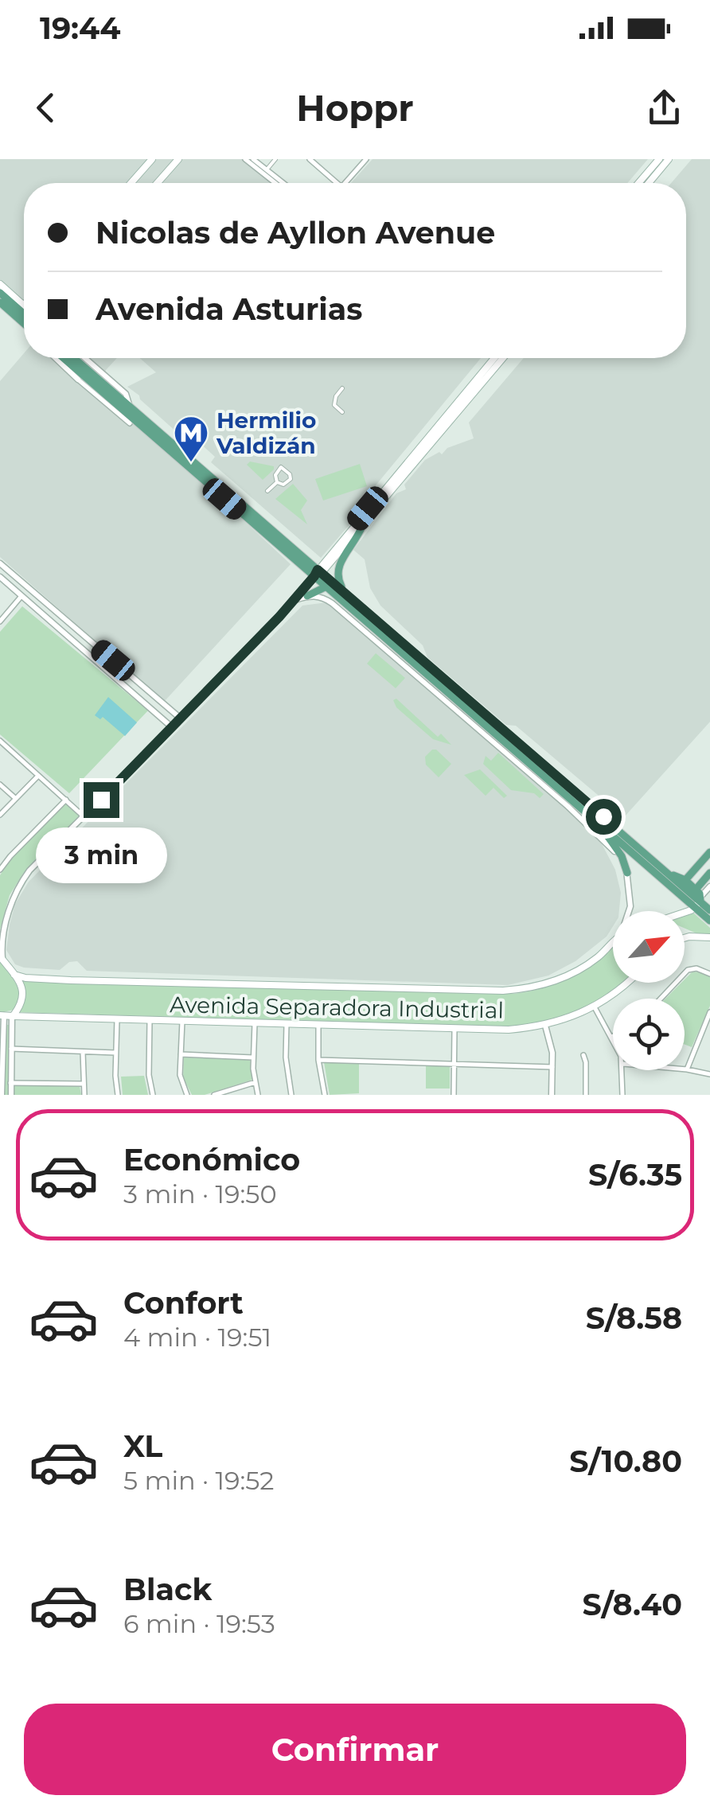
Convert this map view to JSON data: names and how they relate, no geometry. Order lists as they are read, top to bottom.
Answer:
{
  "streets": {
    "main road": ["Avenida Separadora Industrial"]
  },
  "places": {
    "metro station": ["Hermilio Valdizán"]
  },
  "north": "top right",
  "page": {
    "status": "19:44",
    "header": "Hoppr",
    "banner": ["Nicolas de Ayllon Avenue", "Avenida Asturias"],
    "bubble": "3 min",
    "list": [
      {
        "name": "Económico",
        "note": "3 min · 19:50",
        "value": "S/6.35"
      },
      {
        "name": "Confort",
        "note": "4 min · 19:51",
        "value": "S/8.58"
      },
      {
        "name": "XL",
        "note": "5 min · 19:52",
        "value": "S/10.80"
      },
      {
        "name": "Black",
        "note": "6 min · 19:53",
        "value": "S/8.40"
      }
    ],
    "buttons": "Confirmar"
  }
}
